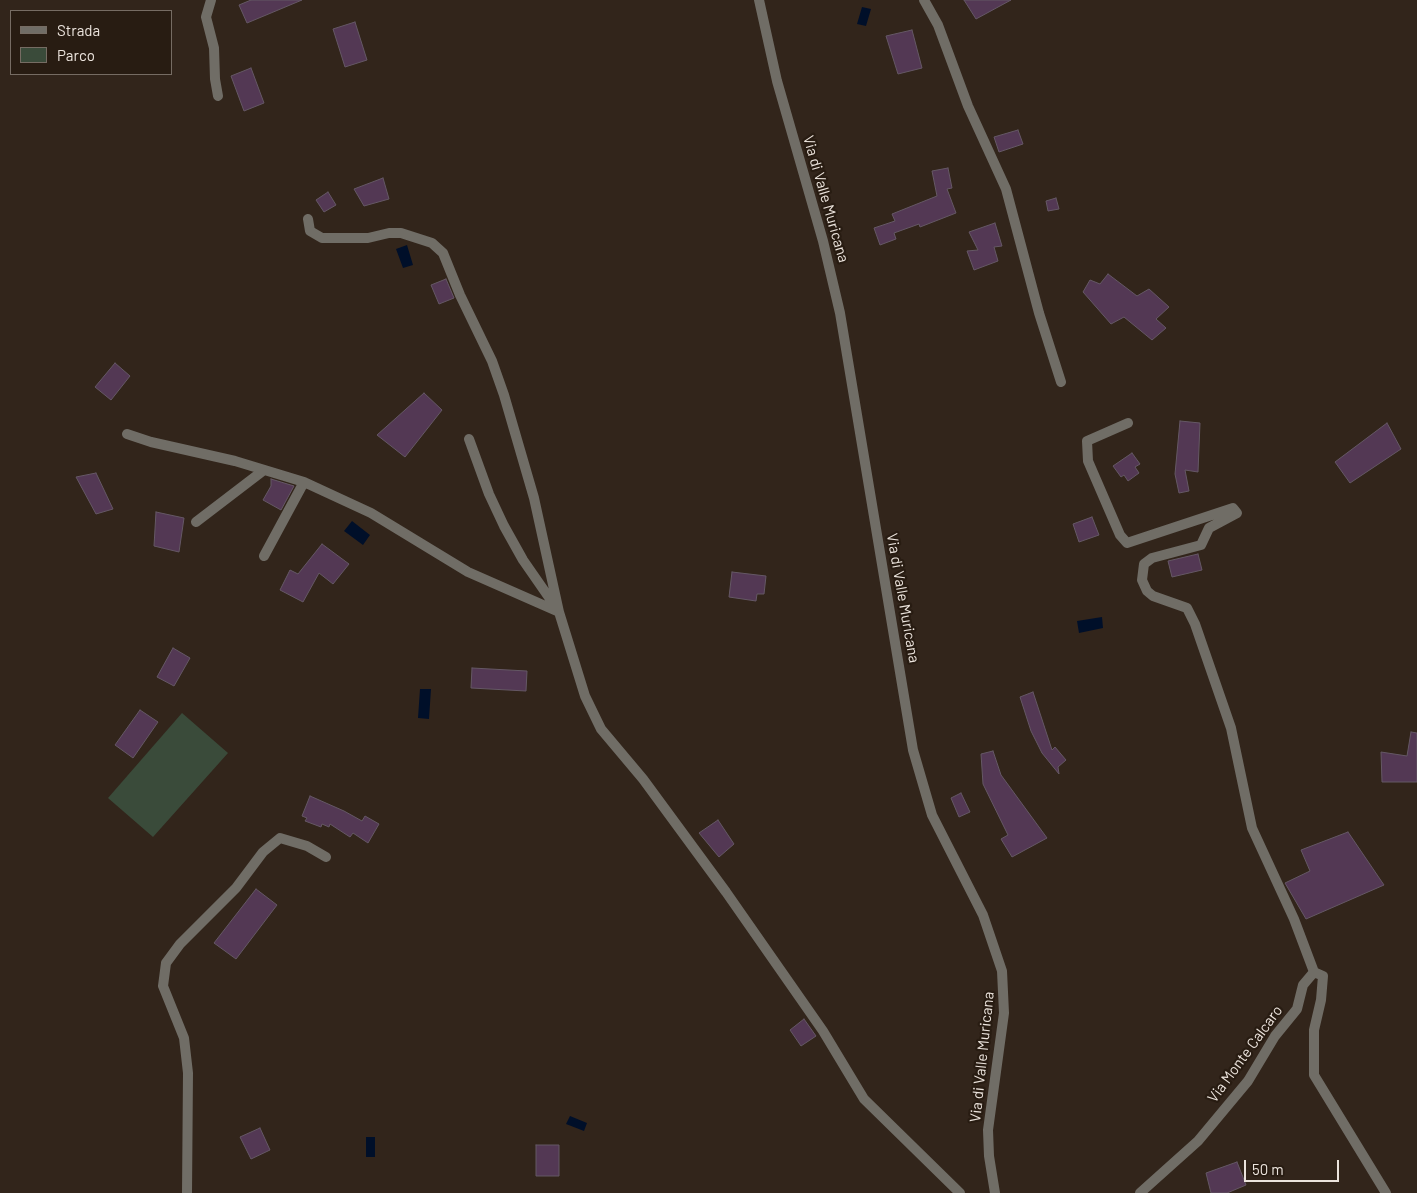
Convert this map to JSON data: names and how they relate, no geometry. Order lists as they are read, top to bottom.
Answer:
{
  "streets": {
    "street": ["Via di Valle Muricana", "Via Monte Calcaro"]
  },
  "legend": ["Strada", "Parco"],
  "scale_bar": "50 m"
}
